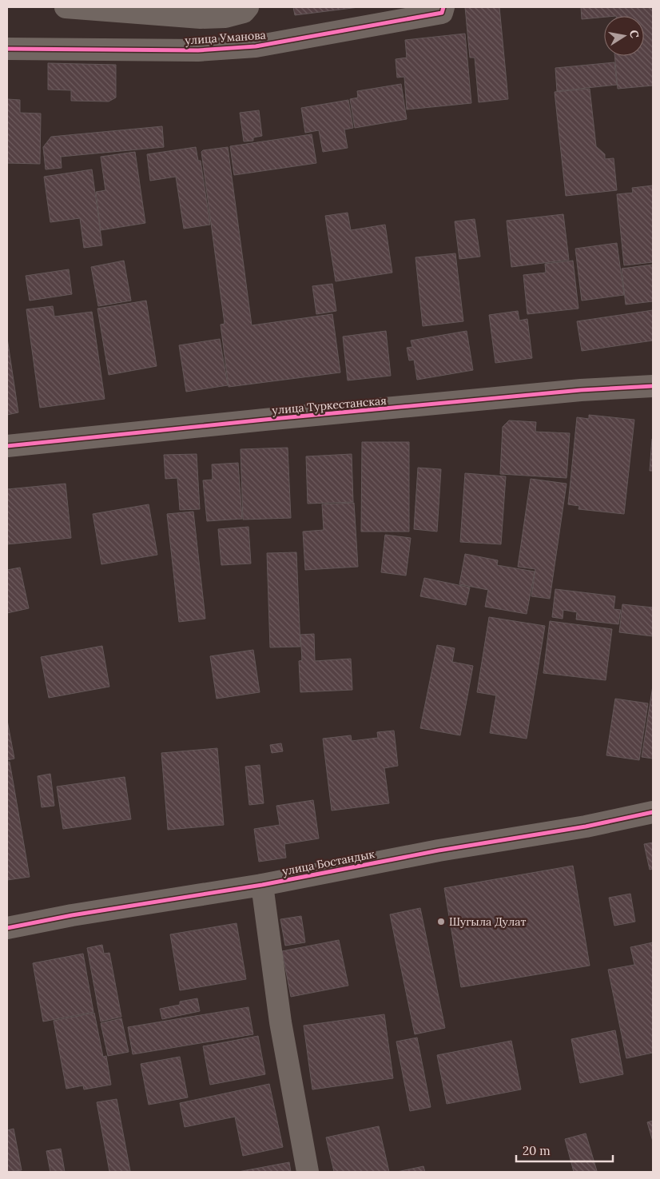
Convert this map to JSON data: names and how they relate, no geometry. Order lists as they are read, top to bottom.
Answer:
{
  "streets": {
    "street": ["улица Уманова", "улица Туркестанская", "улица Бостандык"]
  },
  "places": ["Шугыла Дулат"],
  "scale_bar": "20 m",
  "north": "right"
}
